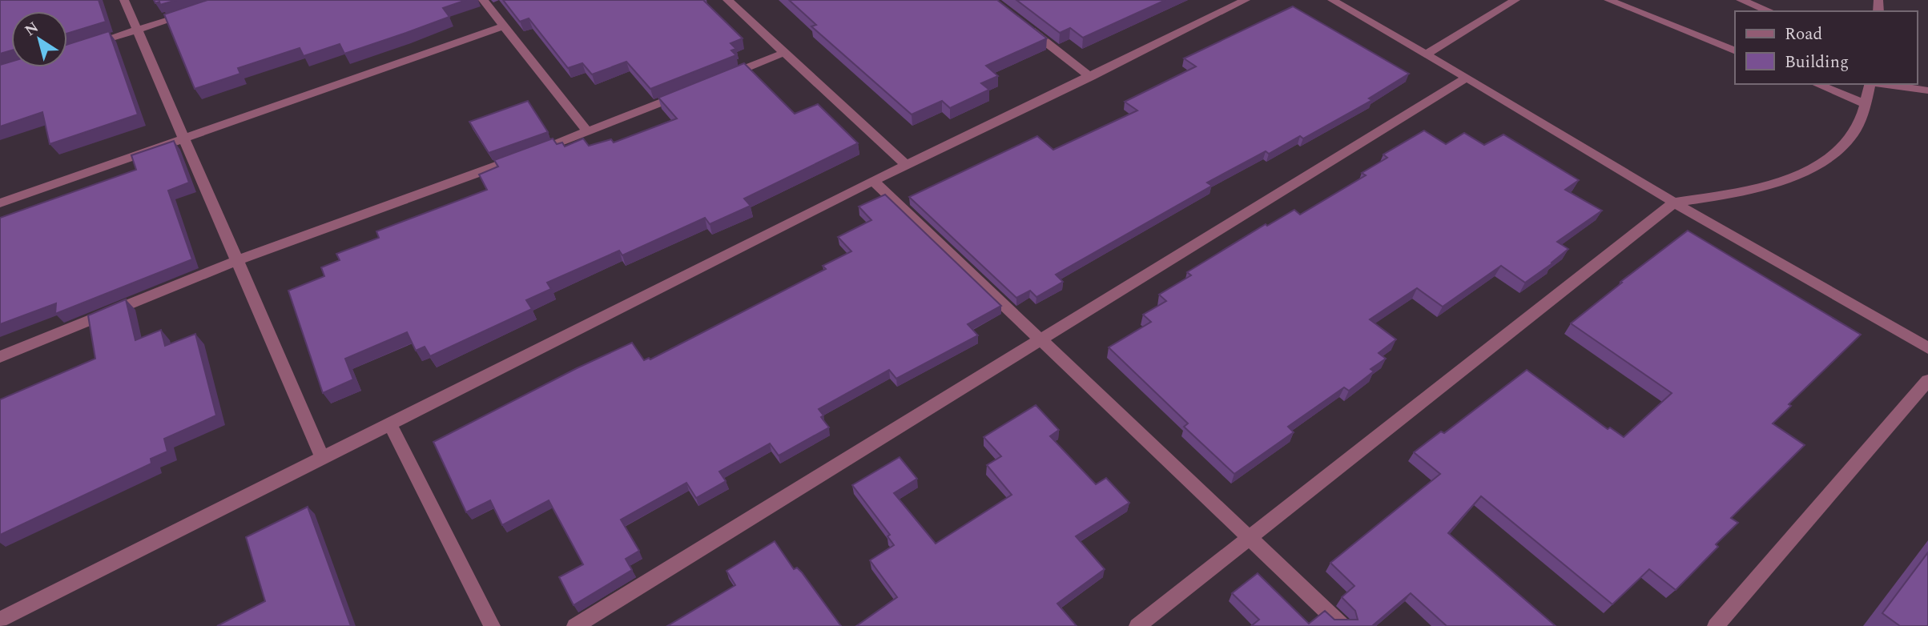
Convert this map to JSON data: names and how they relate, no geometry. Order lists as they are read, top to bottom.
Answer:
{
  "legend": ["Road", "Building"],
  "north": "top left"
}
